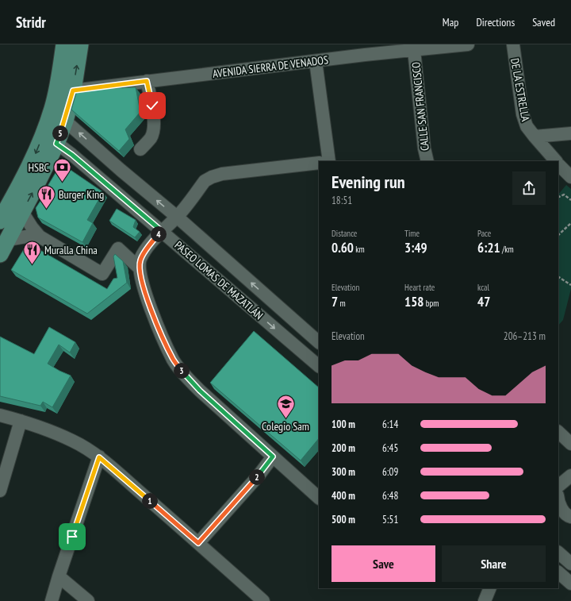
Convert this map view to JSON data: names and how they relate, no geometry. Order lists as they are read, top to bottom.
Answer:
{
  "streets": {
    "street": [
      "AVENIDA SIERRA DE VENADOS",
      "DE LA ESTRELLA",
      "CALLE SAN FRANCISCO",
      "PASEO LOMAS DE MAZATLÁN"
    ]
  },
  "crossings": [
    ["AVENIDA SIERRA DE VENADOS", "CALLE SAN FRANCISCO"]
  ],
  "places": {
    "bank": ["HSBC"],
    "restaurant": ["Burger King", "Muralla China"],
    "school or university": ["Colegio Sam"]
  },
  "page": {
    "header": "Stridr",
    "nav": ["Map", "Directions", "Saved"],
    "pins": [
      "5",
      "4",
      "3",
      "2",
      "1"
    ],
    "heading": ["Evening run", "18:51"],
    "stats": [
      ["Distance", "0.60 km"],
      ["Time", "3:49"],
      ["Pace", "6:21 /km"],
      ["Elevation", "7 m"],
      ["Heart rate", "158 bpm"],
      ["kcal", "47"]
    ],
    "chart": ["Elevation", "206–213 m"],
    "list": [
      {
        "name": "100 m",
        "note": "6:14"
      },
      {
        "name": "200 m",
        "note": "6:45"
      },
      {
        "name": "300 m",
        "note": "6:09"
      },
      {
        "name": "400 m",
        "note": "6:48"
      },
      {
        "name": "500 m",
        "note": "5:51"
      }
    ],
    "buttons": ["Save", "Share"]
  }
}
